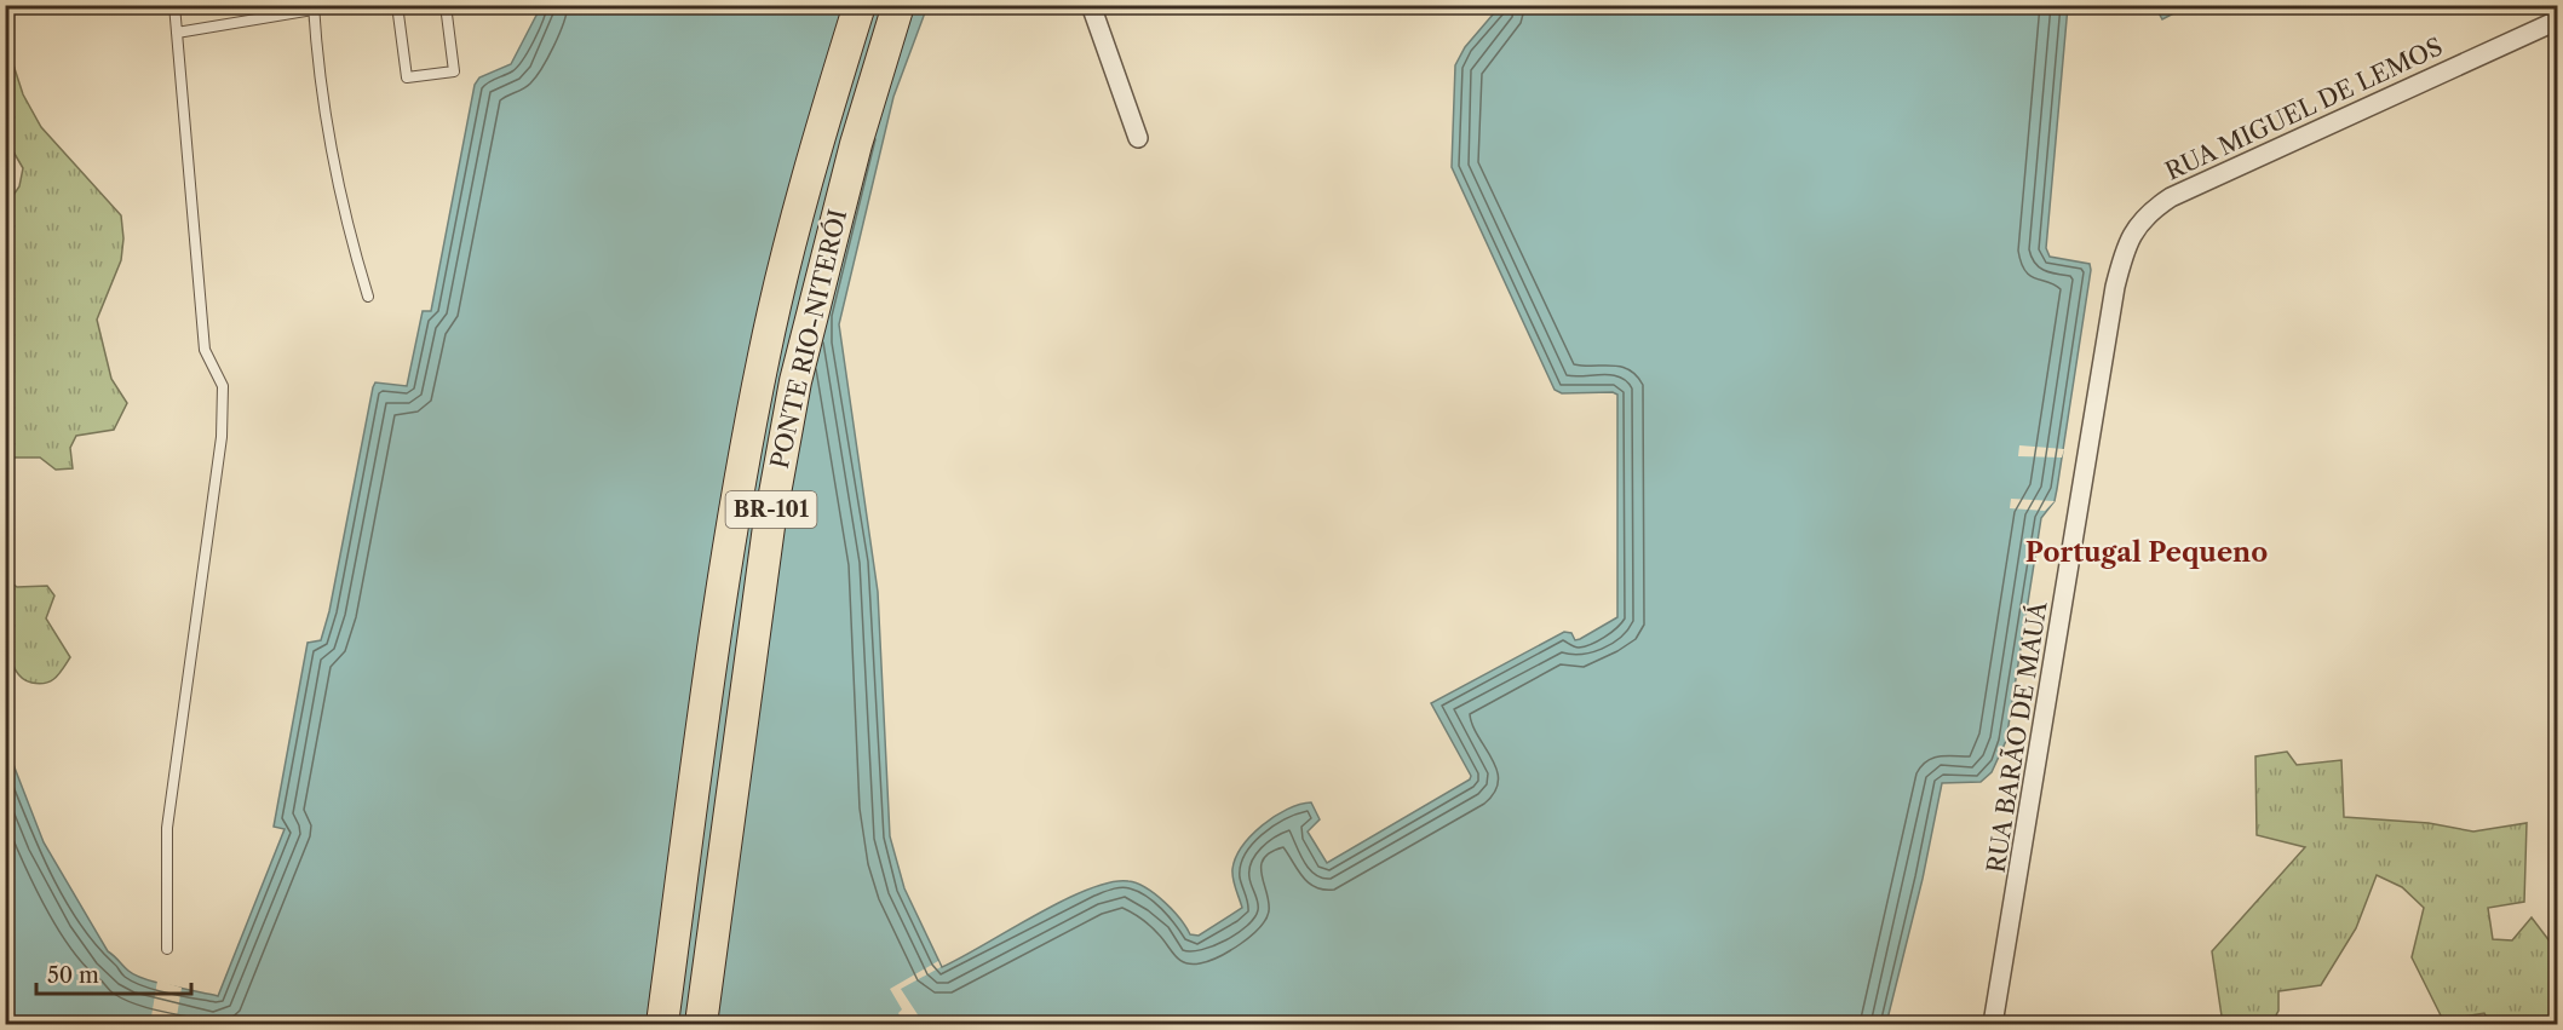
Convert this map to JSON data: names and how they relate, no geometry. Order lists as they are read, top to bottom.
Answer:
{
  "streets": {
    "highway": ["PONTE RIO-NITERÓI", "BR-101"],
    "street": ["RUA MIGUEL DE LEMOS", "RUA BARÃO DE MAUÁ"]
  },
  "crossings": [
    ["RUA MIGUEL DE LEMOS", "RUA BARÃO DE MAUÁ"]
  ],
  "districts": ["Portugal Pequeno"],
  "scale_bar": "50 m"
}
